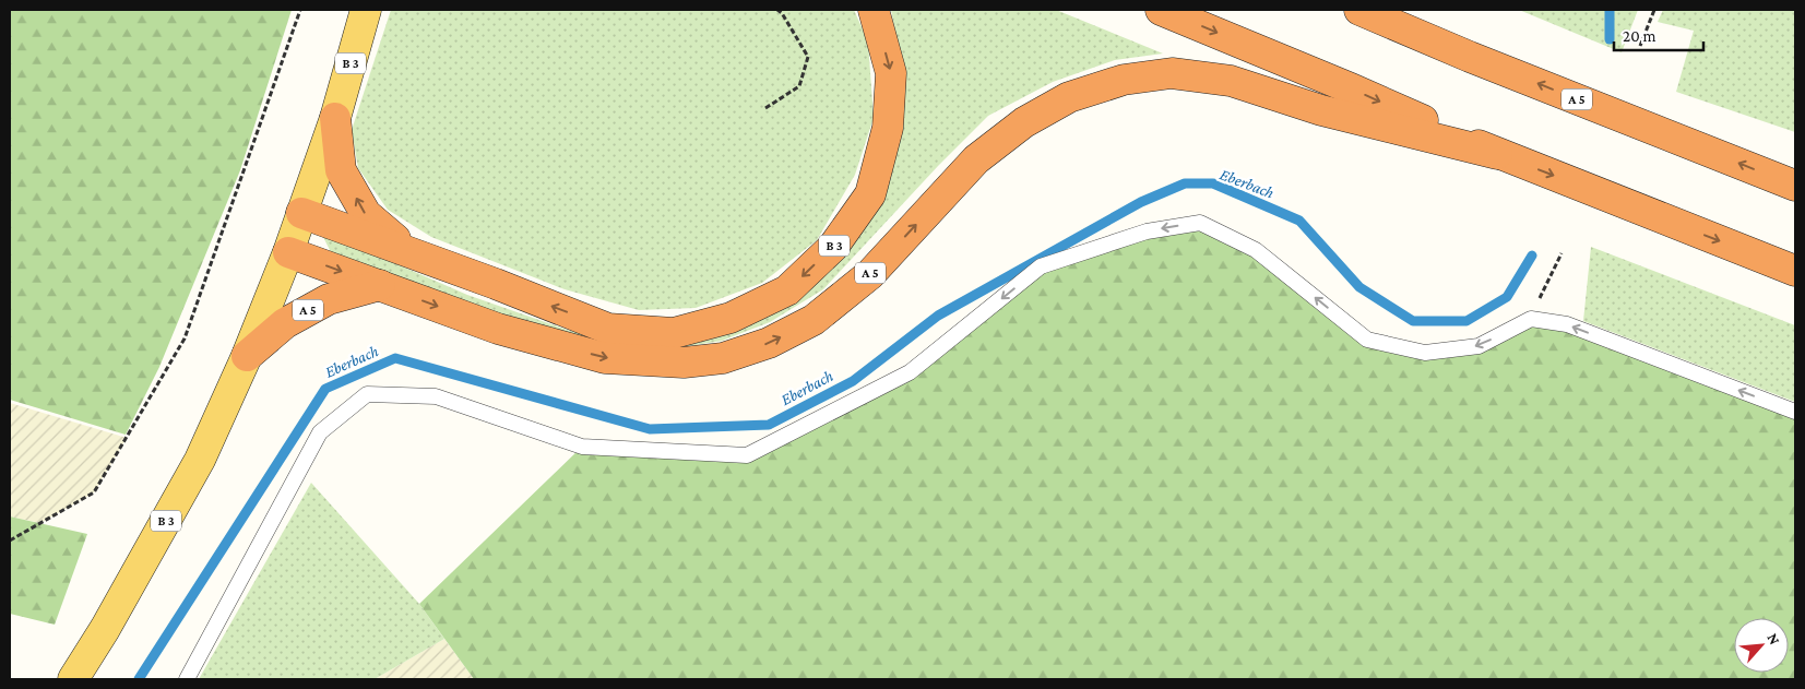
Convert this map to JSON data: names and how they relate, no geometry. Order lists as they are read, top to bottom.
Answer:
{
  "streets": {
    "highway": ["B 3", "A 5"]
  },
  "crossings": [
    ["B 3", "A 5"]
  ],
  "water": ["Eberbach"],
  "scale_bar": "20 m",
  "north": "top right"
}
